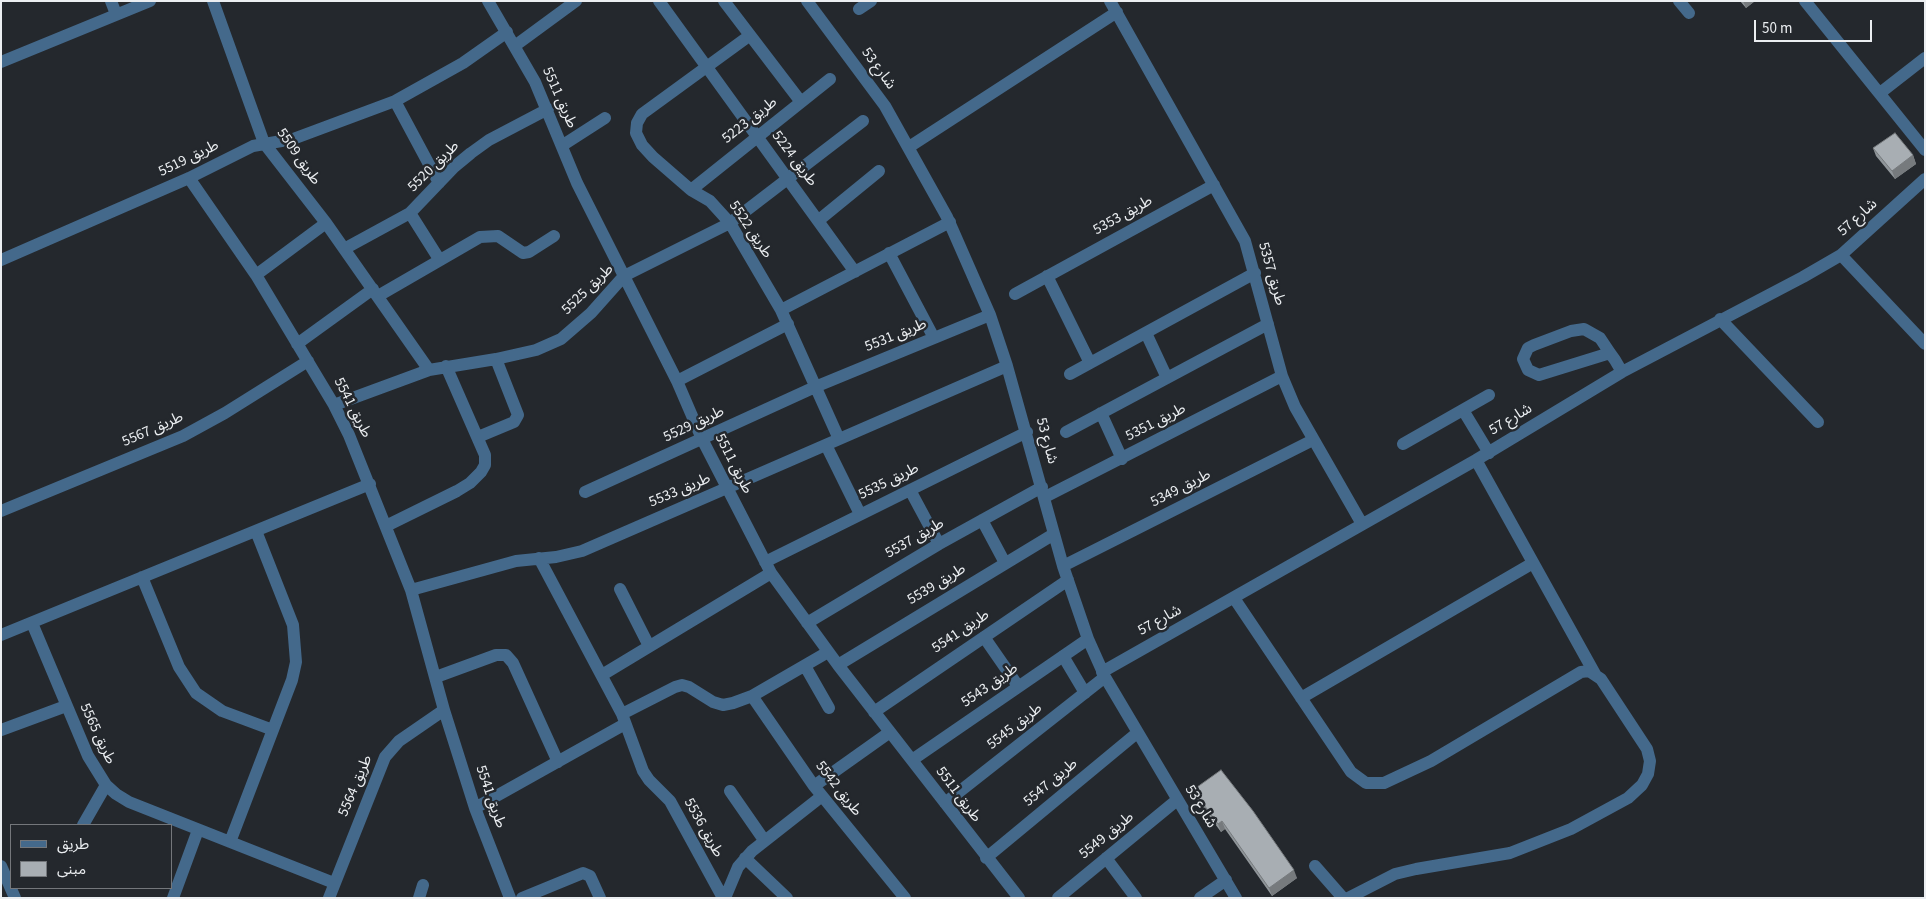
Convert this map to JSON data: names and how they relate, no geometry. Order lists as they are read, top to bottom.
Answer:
{
  "streets": {
    "street": [
      "شارع 53",
      "طريق 5511",
      "طريق 5223",
      "طريق 5509",
      "طريق 5519",
      "طريق 5224",
      "طريق 5520",
      "طريق 5353",
      "شارع 57",
      "طريق 5522",
      "طريق 5357",
      "طريق 5525",
      "طريق 5531",
      "طريق 5541",
      "طريق 5351",
      "طريق 5529",
      "طريق 5567",
      "طريق 5535",
      "طريق 5349",
      "طريق 5533",
      "طريق 5537",
      "طريق 5539",
      "طريق 5543",
      "طريق 5545",
      "طريق 5565",
      "طريق 5547",
      "طريق 5564",
      "طريق 5542",
      "طريق 5536",
      "طريق 5549"
    ]
  },
  "crossings": [
    ["شارع 53", "شارع 57"],
    ["شارع 53", "طريق 5357"],
    ["شارع 53", "طريق 5531"],
    ["شارع 53", "طريق 5541"],
    ["شارع 53", "طريق 5351"],
    ["شارع 53", "طريق 5535"],
    ["شارع 53", "طريق 5349"],
    ["شارع 53", "طريق 5533"],
    ["شارع 53", "طريق 5537"],
    ["شارع 53", "طريق 5539"],
    ["شارع 53", "طريق 5543"],
    ["شارع 53", "طريق 5545"],
    ["شارع 53", "طريق 5547"],
    ["شارع 53", "طريق 5549"],
    ["طريق 5511", "طريق 5519"],
    ["طريق 5511", "طريق 5520"],
    ["طريق 5511", "طريق 5525"],
    ["طريق 5511", "طريق 5541"],
    ["طريق 5511", "طريق 5529"],
    ["طريق 5511", "طريق 5535"],
    ["طريق 5511", "طريق 5533"],
    ["طريق 5511", "طريق 5537"],
    ["طريق 5511", "طريق 5539"],
    ["طريق 5511", "طريق 5543"],
    ["طريق 5511", "طريق 5545"],
    ["طريق 5511", "طريق 5547"],
    ["طريق 5223", "طريق 5224"],
    ["طريق 5223", "طريق 5522"],
    ["طريق 5509", "طريق 5519"],
    ["طريق 5509", "طريق 5520"],
    ["طريق 5509", "طريق 5525"],
    ["طريق 5519", "طريق 5541"],
    ["طريق 5224", "طريق 5522"],
    ["طريق 5224", "طريق 5525"],
    ["طريق 5353", "طريق 5357"],
    ["شارع 57", "طريق 5357"],
    ["شارع 57", "طريق 5545"],
    ["طريق 5522", "طريق 5525"],
    ["طريق 5522", "طريق 5531"],
    ["طريق 5522", "طريق 5529"],
    ["طريق 5522", "طريق 5533"],
    ["طريق 5357", "طريق 5351"],
    ["طريق 5357", "طريق 5349"],
    ["طريق 5525", "طريق 5541"],
    ["طريق 5531", "طريق 5529"],
    ["طريق 5541", "طريق 5567"],
    ["طريق 5541", "طريق 5533"],
    ["طريق 5541", "طريق 5564"],
    ["طريق 5351", "طريق 5537"],
    ["طريق 5535", "طريق 5536"],
    ["طريق 5533", "طريق 5536"],
    ["طريق 5565", "طريق 5564"]
  ],
  "legend": ["طريق", "مبنى"],
  "scale_bar": "50 m"
}
